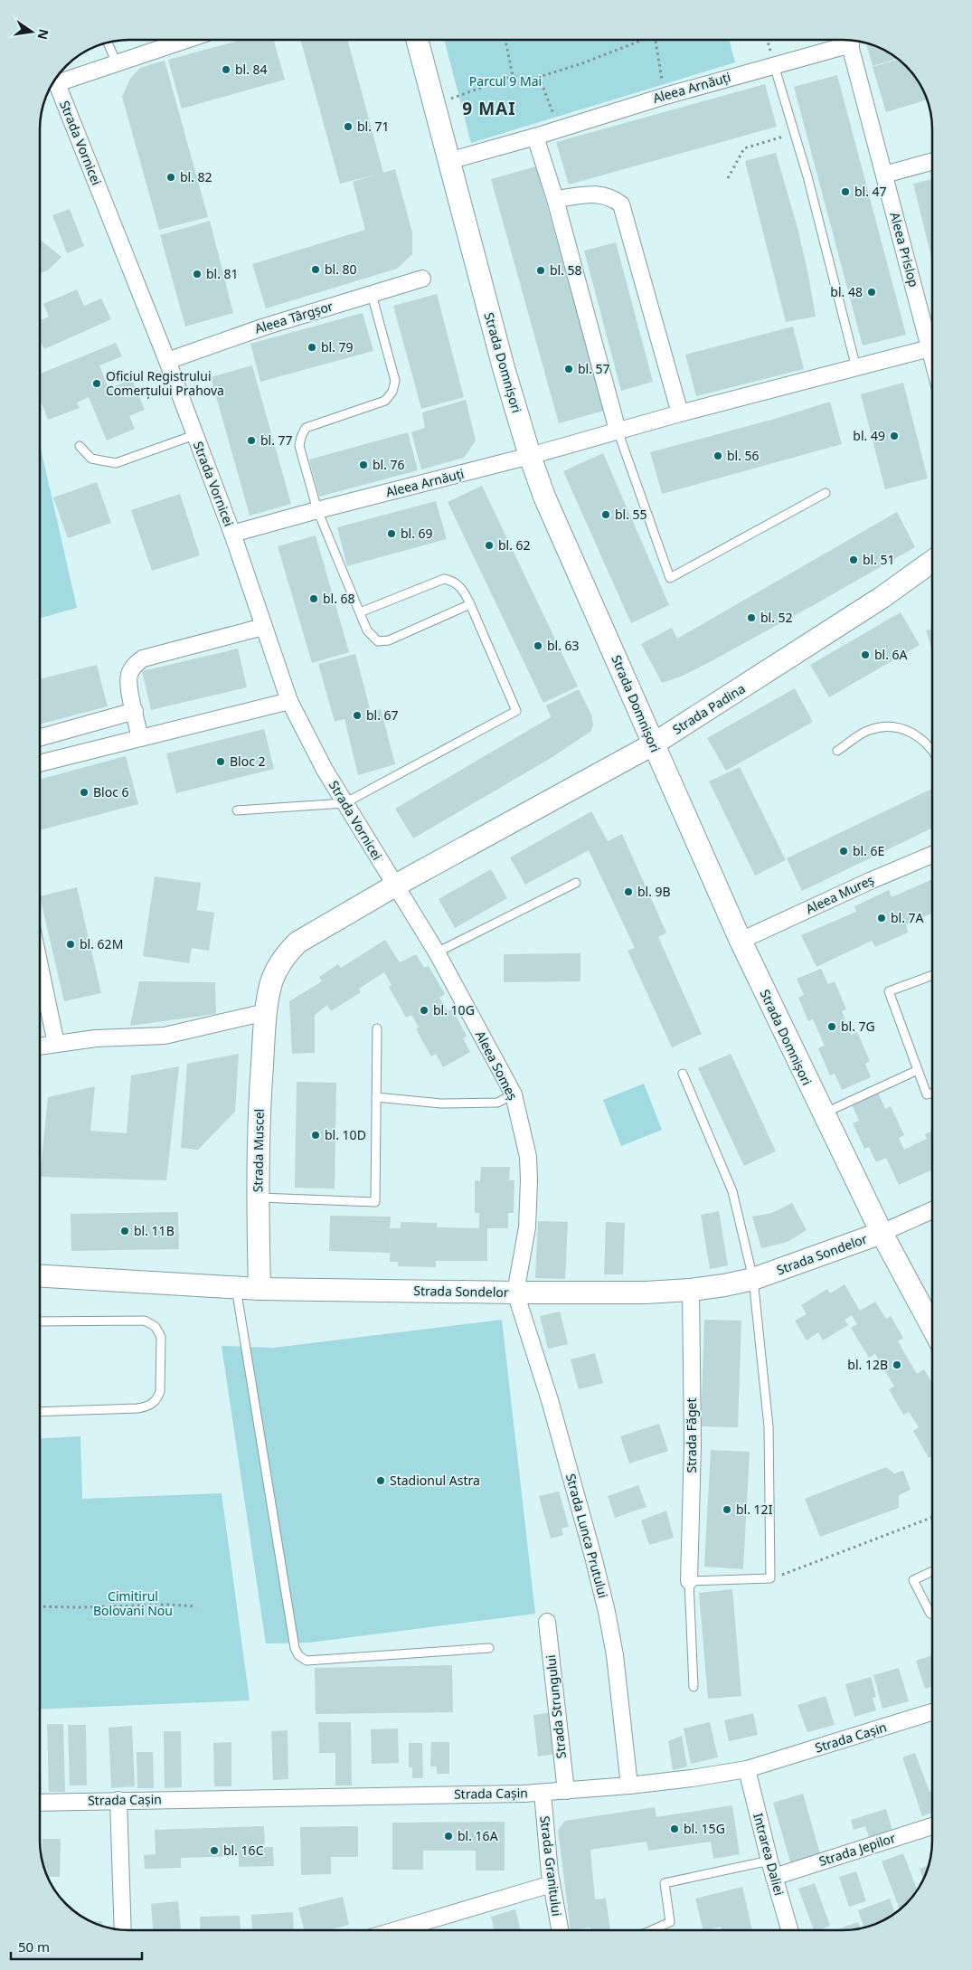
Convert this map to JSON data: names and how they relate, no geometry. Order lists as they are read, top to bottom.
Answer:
{
  "streets": {
    "street": [
      "Aleea Arnăuți",
      "Strada Vornicei",
      "Aleea Prislop",
      "Aleea Târgșor",
      "Strada Domnișori",
      "Strada Padina",
      "Aleea Mureș",
      "Aleea Someș",
      "Strada Muscel",
      "Strada Sondelor",
      "Strada Făget",
      "Strada Lunca Prutului",
      "Strada Strungului",
      "Strada Cașin",
      "Strada Jepilor",
      "Intrarea Daliei",
      "Strada Granitului"
    ]
  },
  "crossings": [
    ["Aleea Arnăuți", "Strada Vornicei"],
    ["Aleea Arnăuți", "Aleea Prislop"],
    ["Aleea Arnăuți", "Strada Domnișori"],
    ["Strada Vornicei", "Aleea Târgșor"],
    ["Strada Vornicei", "Strada Padina"],
    ["Strada Vornicei", "Aleea Someș"],
    ["Strada Vornicei", "Strada Muscel"],
    ["Strada Domnișori", "Strada Padina"],
    ["Strada Domnișori", "Aleea Mureș"],
    ["Strada Domnișori", "Strada Sondelor"],
    ["Strada Padina", "Aleea Someș"],
    ["Strada Padina", "Strada Muscel"],
    ["Aleea Someș", "Strada Muscel"],
    ["Aleea Someș", "Strada Sondelor"],
    ["Aleea Someș", "Strada Lunca Prutului"],
    ["Strada Muscel", "Strada Sondelor"],
    ["Strada Sondelor", "Strada Făget"],
    ["Strada Sondelor", "Strada Lunca Prutului"],
    ["Strada Lunca Prutului", "Strada Cașin"],
    ["Strada Strungului", "Strada Cașin"],
    ["Strada Cașin", "Intrarea Daliei"],
    ["Strada Cașin", "Strada Granitului"],
    ["Strada Jepilor", "Intrarea Daliei"]
  ],
  "districts": ["9 MAI"],
  "parks": ["Parcul 9 Mai", "Cimitirul Bolovani Nou"],
  "places": [
    "bl. 84",
    "bl. 71",
    "bl. 82",
    "bl. 47",
    "bl. 80",
    "bl. 58",
    "bl. 81",
    "bl. 48",
    "bl. 79",
    "bl. 57",
    "Oficiul Registrului Comerțului Prahova",
    "bl. 49",
    "bl. 77",
    "bl. 56",
    "bl. 76",
    "bl. 55",
    "bl. 69",
    "bl. 62",
    "bl. 51",
    "bl. 68",
    "bl. 52",
    "bl. 63",
    "bl. 6A",
    "bl. 67",
    "Bloc 2",
    "Bloc 6",
    "bl. 6E",
    "bl. 9B",
    "bl. 7A",
    "bl. 62M",
    "bl. 10G",
    "bl. 7G",
    "bl. 10D",
    "bl. 11B",
    "bl. 12B",
    "Stadionul Astra",
    "bl. 12I",
    "bl. 15G",
    "bl. 16A",
    "bl. 16C"
  ],
  "scale_bar": "50 m",
  "north": "right"
}
